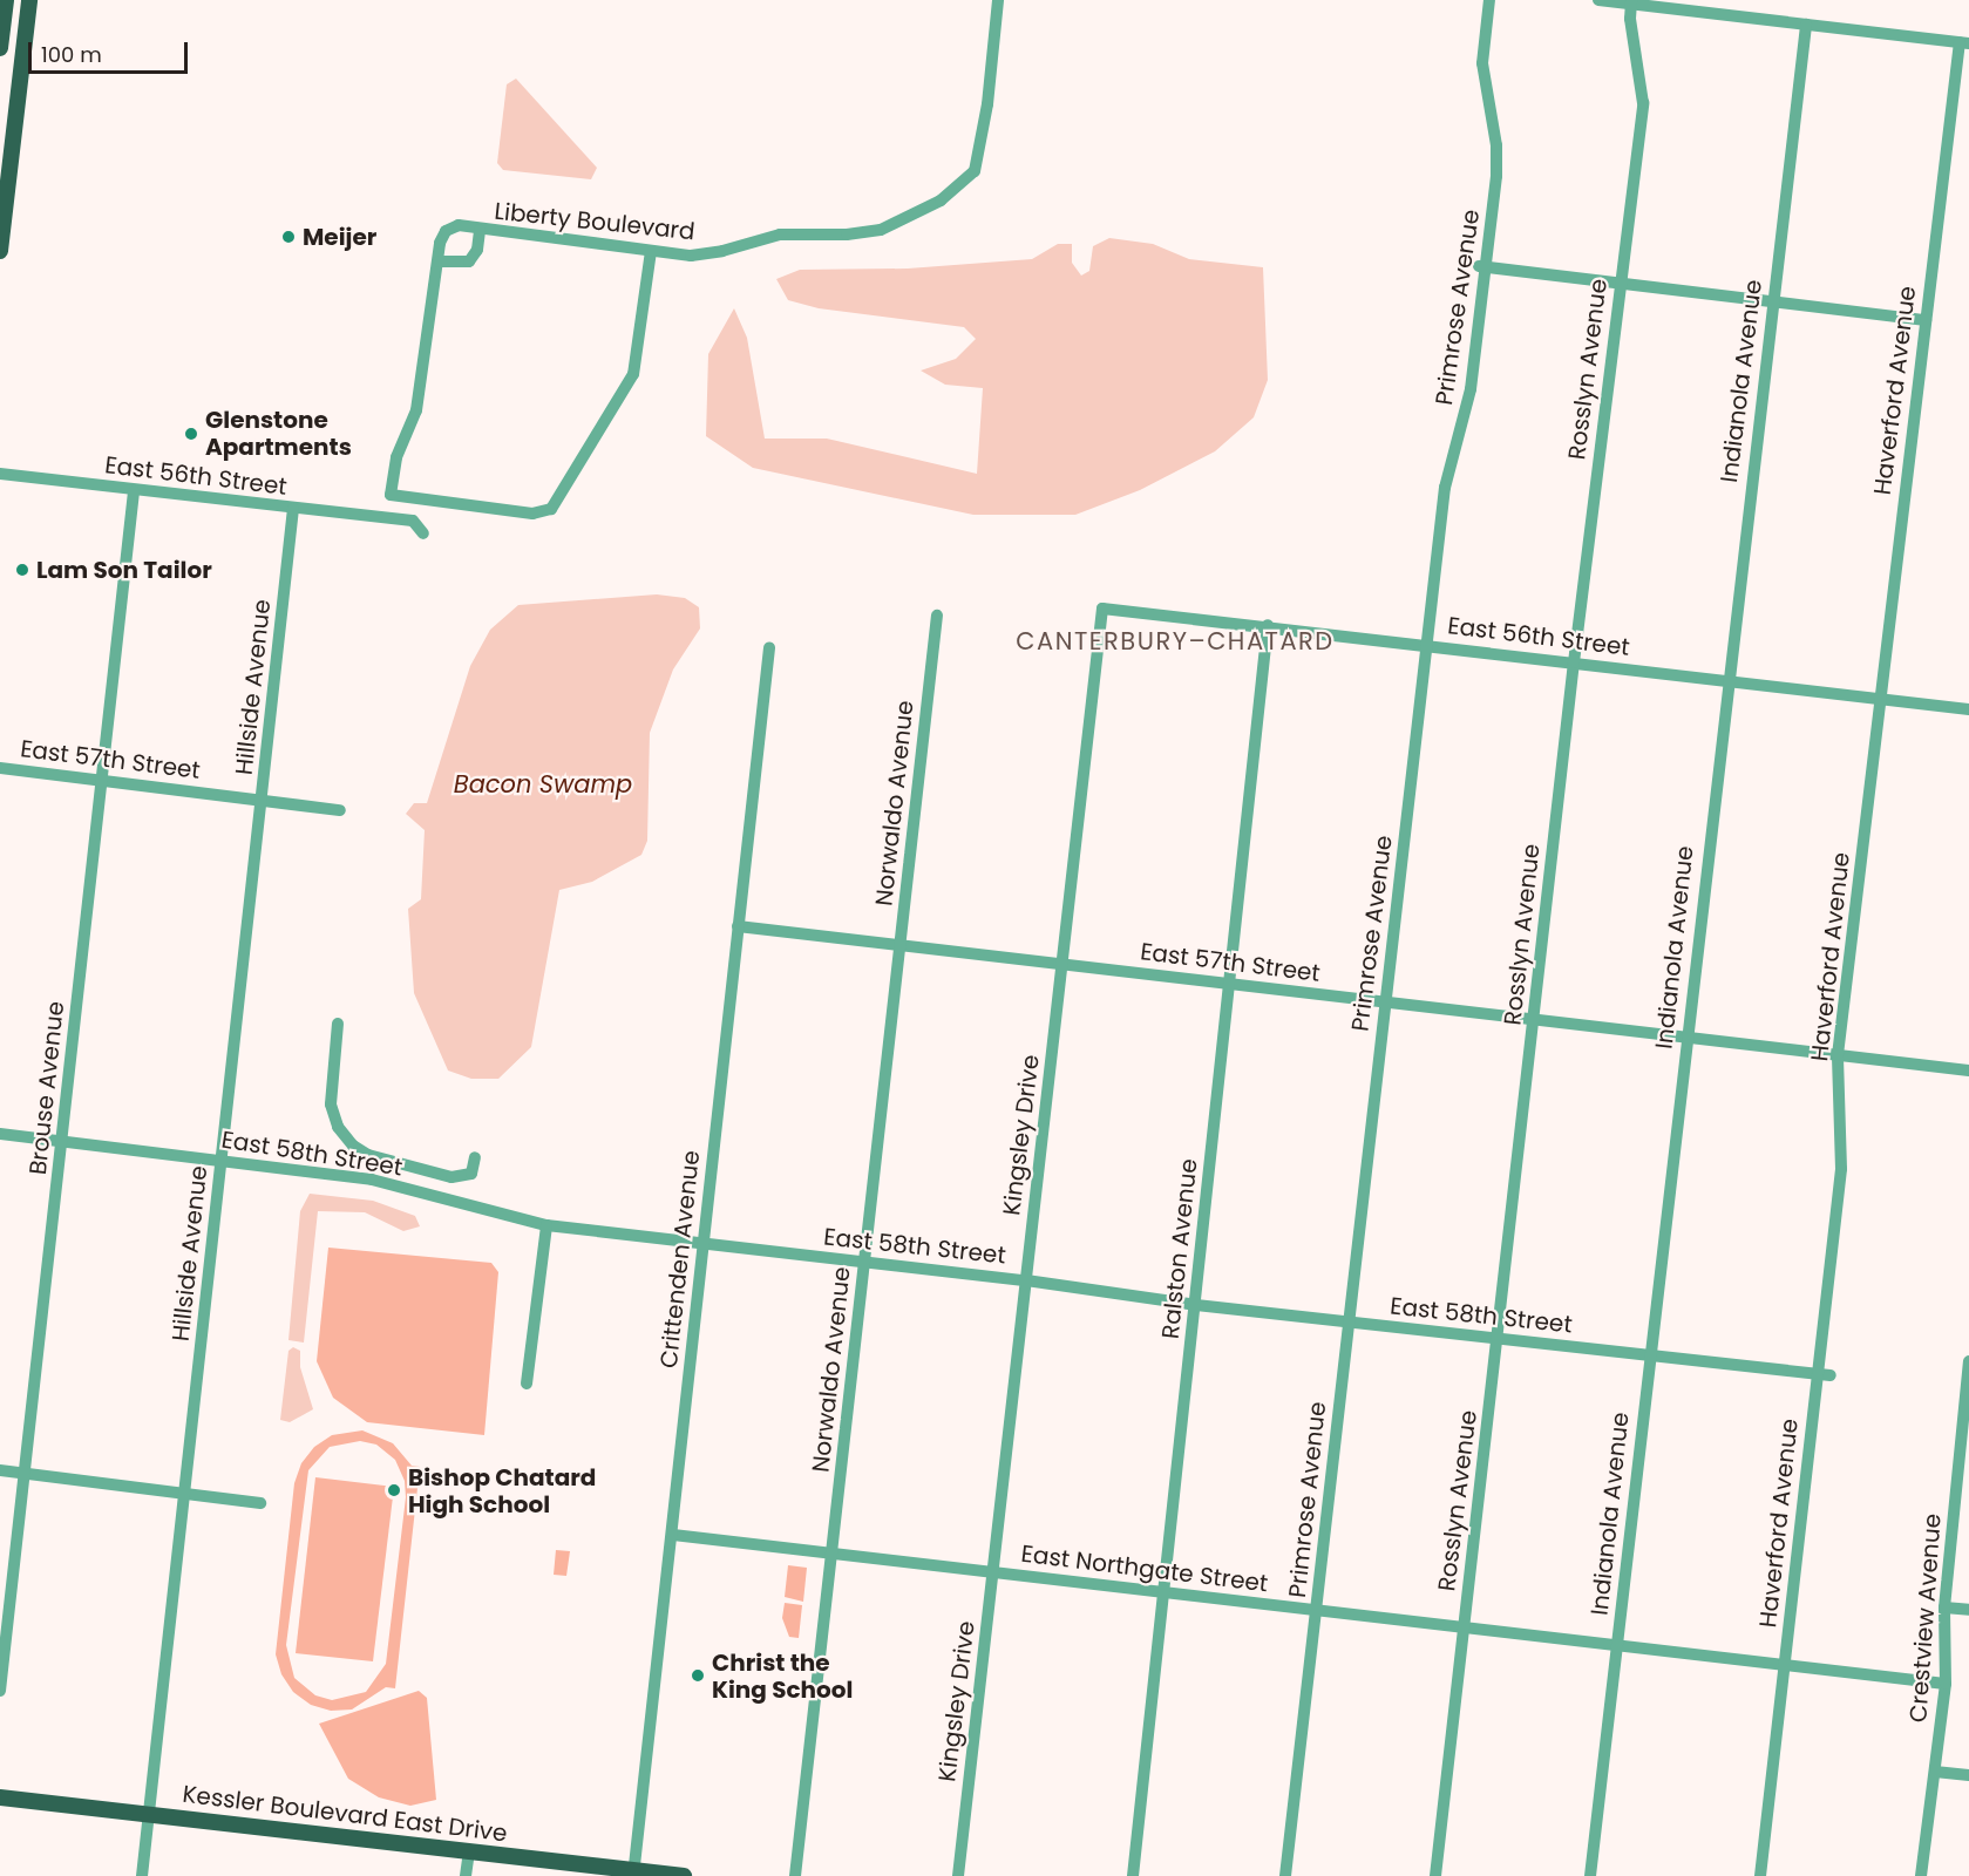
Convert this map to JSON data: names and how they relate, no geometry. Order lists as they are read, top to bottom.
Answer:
{
  "streets": {
    "main road": ["Kessler Boulevard East Drive"],
    "street": [
      "Liberty Boulevard",
      "Primrose Avenue",
      "Rosslyn Avenue",
      "Indianola Avenue",
      "Haverford Avenue",
      "East 56th Street",
      "Hillside Avenue",
      "East 57th Street",
      "Norwaldo Avenue",
      "Brouse Avenue",
      "Kingsley Drive",
      "East 58th Street",
      "Ralston Avenue",
      "Crittenden Avenue",
      "East Northgate Street",
      "Crestview Avenue"
    ]
  },
  "crossings": [
    ["Primrose Avenue", "East 56th Street"],
    ["Primrose Avenue", "East 57th Street"],
    ["Primrose Avenue", "East 58th Street"],
    ["Primrose Avenue", "East Northgate Street"],
    ["Rosslyn Avenue", "East 56th Street"],
    ["Rosslyn Avenue", "East 57th Street"],
    ["Rosslyn Avenue", "East 58th Street"],
    ["Rosslyn Avenue", "East Northgate Street"],
    ["Indianola Avenue", "East 56th Street"],
    ["Indianola Avenue", "East 57th Street"],
    ["Indianola Avenue", "East 58th Street"],
    ["Indianola Avenue", "East Northgate Street"],
    ["Haverford Avenue", "East 56th Street"],
    ["Haverford Avenue", "East 57th Street"],
    ["Haverford Avenue", "East 58th Street"],
    ["Haverford Avenue", "East Northgate Street"],
    ["East 56th Street", "Hillside Avenue"],
    ["East 56th Street", "Brouse Avenue"],
    ["East 56th Street", "Kingsley Drive"],
    ["East 56th Street", "Ralston Avenue"],
    ["Hillside Avenue", "East 57th Street"],
    ["Hillside Avenue", "East 58th Street"],
    ["Hillside Avenue", "Kessler Boulevard East Drive"],
    ["East 57th Street", "Norwaldo Avenue"],
    ["East 57th Street", "Brouse Avenue"],
    ["East 57th Street", "Kingsley Drive"],
    ["East 57th Street", "Ralston Avenue"],
    ["East 57th Street", "Crittenden Avenue"],
    ["Norwaldo Avenue", "East 58th Street"],
    ["Norwaldo Avenue", "East Northgate Street"],
    ["Brouse Avenue", "East 58th Street"],
    ["Kingsley Drive", "East 58th Street"],
    ["Kingsley Drive", "East Northgate Street"],
    ["East 58th Street", "Ralston Avenue"],
    ["East 58th Street", "Crittenden Avenue"],
    ["Ralston Avenue", "East Northgate Street"],
    ["Crittenden Avenue", "East Northgate Street"],
    ["Crittenden Avenue", "Kessler Boulevard East Drive"],
    ["East Northgate Street", "Crestview Avenue"]
  ],
  "districts": ["CANTERBURY–CHATARD"],
  "water": ["Bacon Swamp"],
  "places": [
    "Meijer",
    "Glenstone Apartments",
    "Lam Son Tailor",
    "Bishop Chatard High School",
    "Christ the King School"
  ],
  "scale_bar": "100 m"
}
